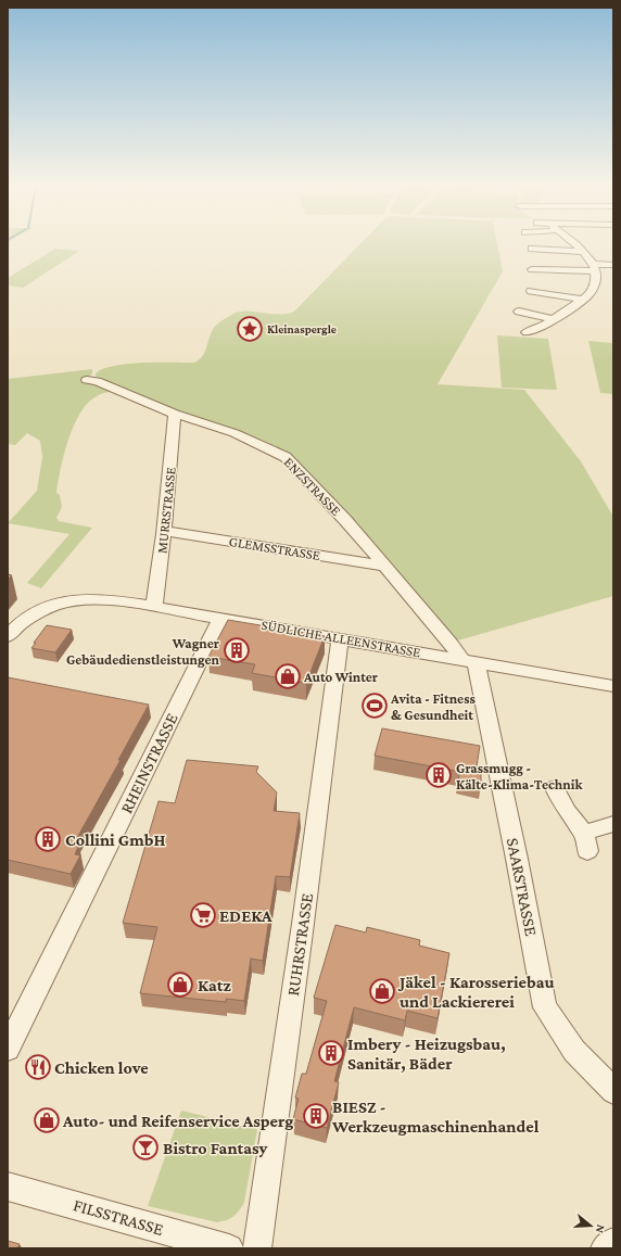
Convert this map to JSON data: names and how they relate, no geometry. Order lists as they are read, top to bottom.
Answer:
{
  "streets": {
    "street": [
      "ENZSTRASSE",
      "MURRSTRASSE",
      "GLEMSSTRASSE",
      "SÜDLICHE ALLEENSTRASSE",
      "RHEINSTRASSE",
      "SAARSTRASSE",
      "RUHRSTRASSE",
      "FILSSTRASSE"
    ]
  },
  "crossings": [
    ["ENZSTRASSE", "MURRSTRASSE"],
    ["ENZSTRASSE", "GLEMSSTRASSE"],
    ["ENZSTRASSE", "SÜDLICHE ALLEENSTRASSE"],
    ["ENZSTRASSE", "SAARSTRASSE"],
    ["MURRSTRASSE", "GLEMSSTRASSE"],
    ["MURRSTRASSE", "SÜDLICHE ALLEENSTRASSE"],
    ["SÜDLICHE ALLEENSTRASSE", "RHEINSTRASSE"],
    ["SÜDLICHE ALLEENSTRASSE", "SAARSTRASSE"],
    ["SÜDLICHE ALLEENSTRASSE", "RUHRSTRASSE"]
  ],
  "places": {
    "place": ["Kleinaspergle"],
    "building": [
      "Wagner Gebäudedienstleistungen",
      "Grassmugg - Kälte-Klima-Technik",
      "Collini GmbH",
      "Imbery - Heizugsbau, Sanitär, Bäder",
      "BIESZ - Werkzeugmaschinenhandel"
    ],
    "shop": [
      "Auto Winter",
      "Katz",
      "Jäkel - Karosseriebau und Lackiererei",
      "Auto- und Reifenservice Asperg"
    ],
    "sports": ["Avita - Fitness & Gesundheit"],
    "supermarket": ["EDEKA"],
    "restaurant": ["Chicken love"],
    "bar": ["Bistro Fantasy"]
  },
  "north": "right"
}
